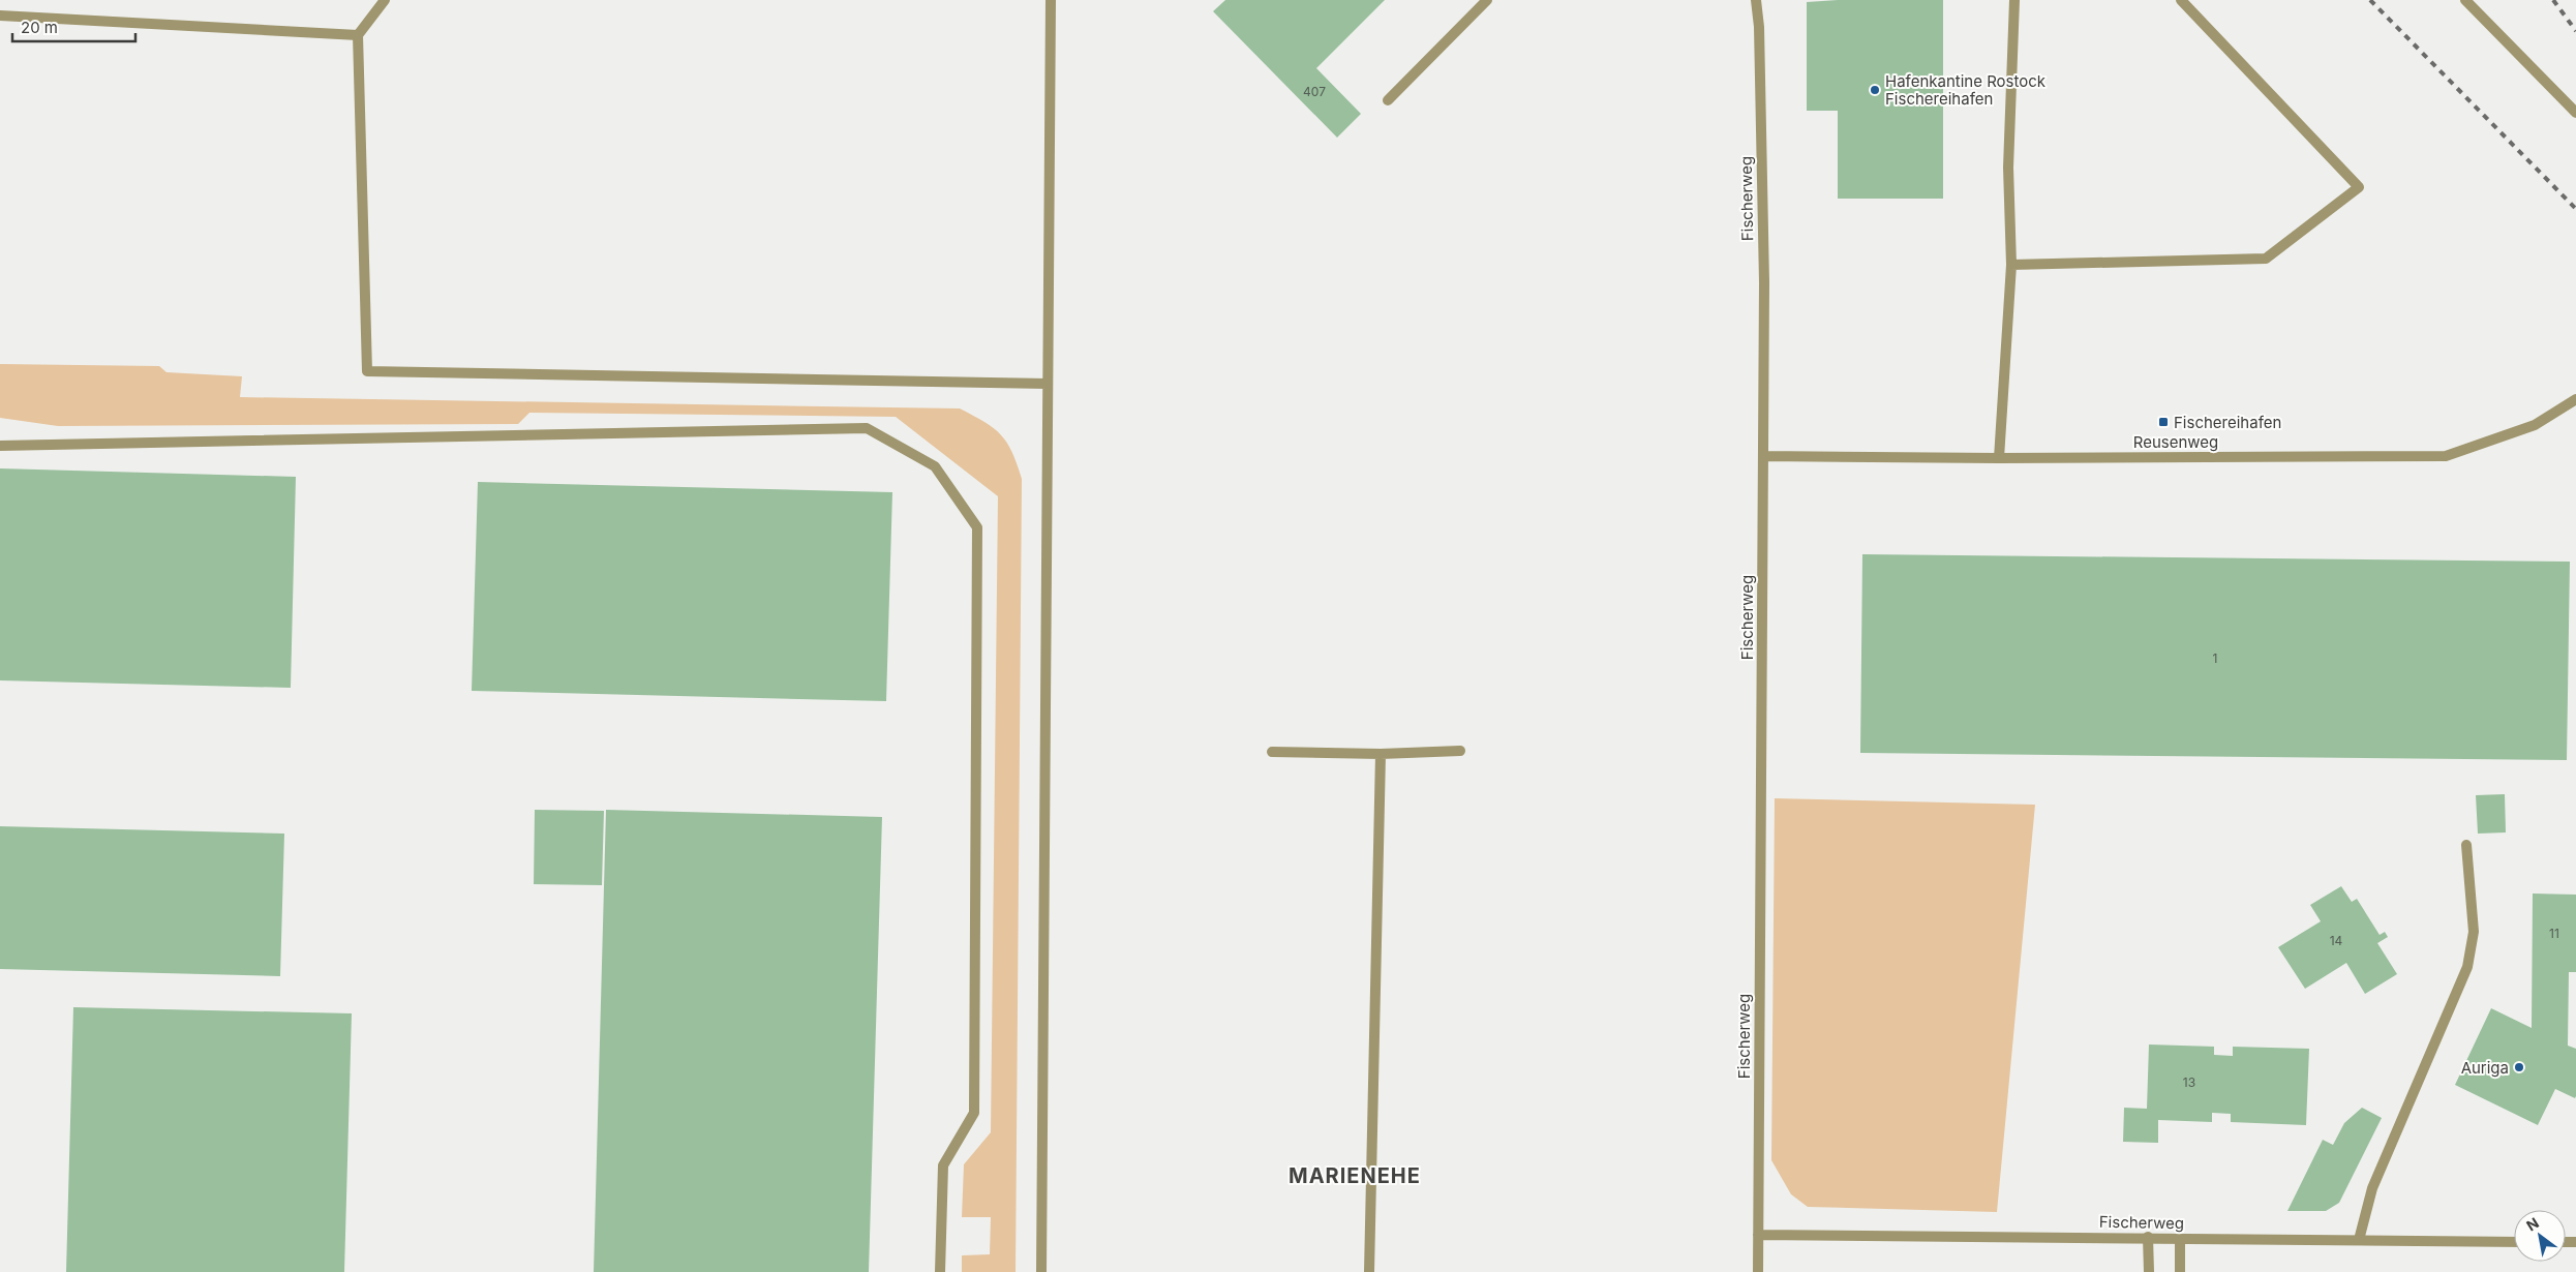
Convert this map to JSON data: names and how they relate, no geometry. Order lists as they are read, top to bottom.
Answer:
{
  "streets": {
    "street": ["Fischerweg", "Reusenweg"]
  },
  "crossings": [
    ["Fischerweg", "Reusenweg"]
  ],
  "districts": ["MARIENEHE"],
  "places": {
    "other": ["Hafenkantine Rostock Fischereihafen", "Auriga"],
    "transit": ["Fischereihafen"]
  },
  "house_numbers": [
    "407",
    "1",
    "11",
    "14",
    "13"
  ],
  "scale_bar": "20 m",
  "north": "top left"
}
